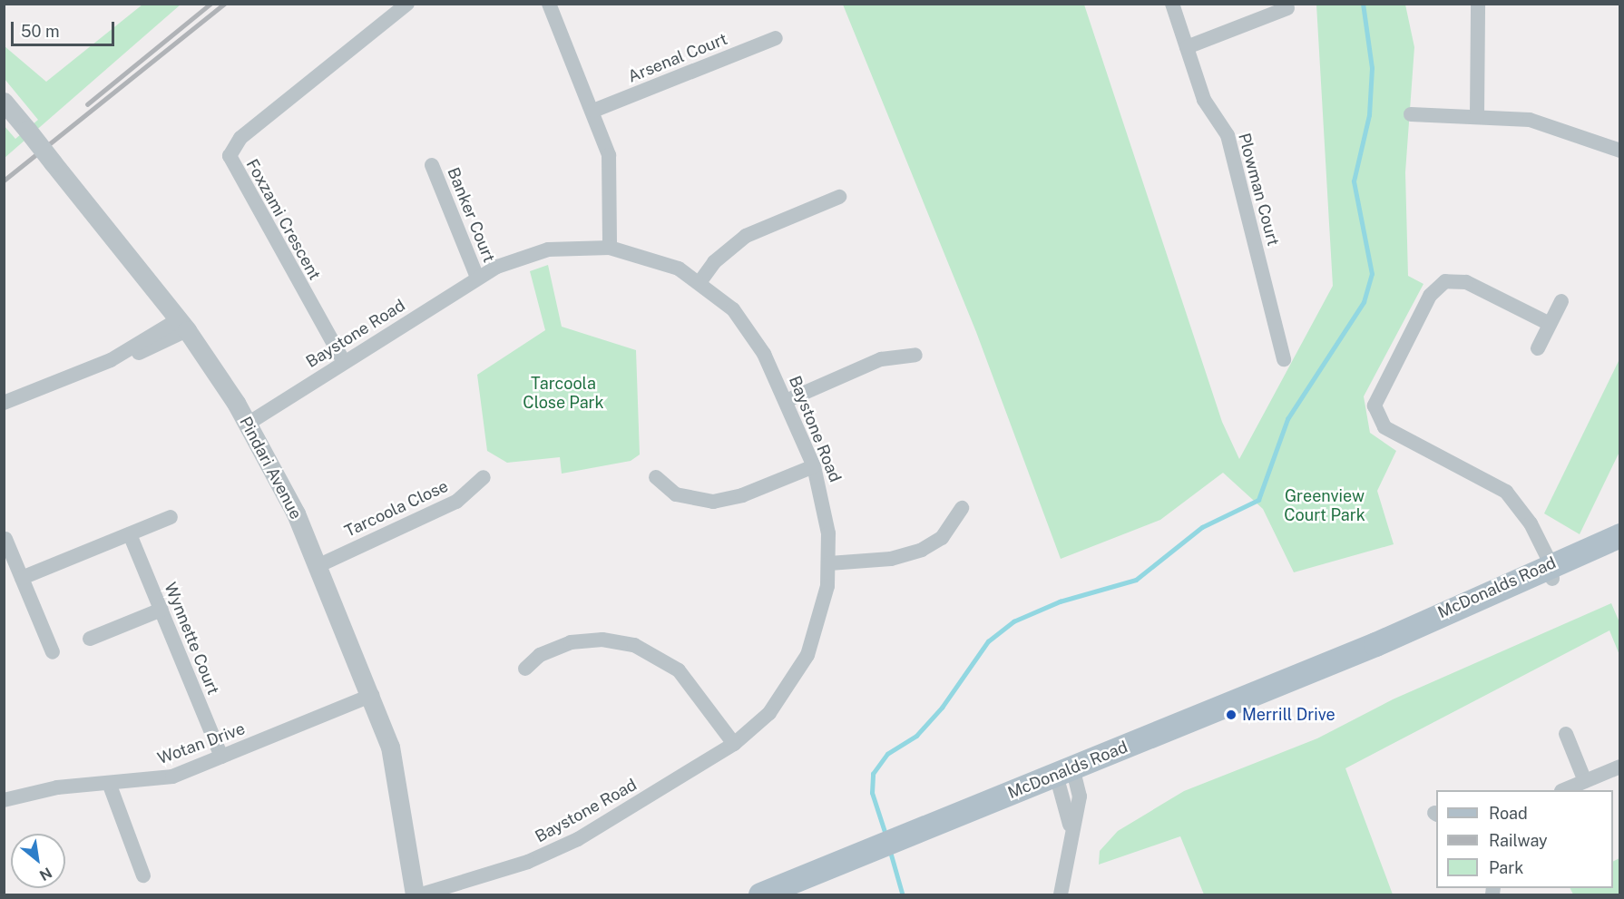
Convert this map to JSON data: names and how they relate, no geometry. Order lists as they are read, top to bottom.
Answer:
{
  "streets": {
    "main road": ["McDonalds Road"],
    "street": [
      "Arsenal Court",
      "Plowman Court",
      "Banker Court",
      "Foxzami Crescent",
      "Baystone Road",
      "Pindari Avenue",
      "Tarcoola Close",
      "Wynnette Court",
      "Wotan Drive"
    ]
  },
  "crossings": [
    ["Banker Court", "Baystone Road"],
    ["Foxzami Crescent", "Baystone Road"],
    ["Baystone Road", "Pindari Avenue"],
    ["Pindari Avenue", "Tarcoola Close"],
    ["Pindari Avenue", "Wotan Drive"],
    ["Wynnette Court", "Wotan Drive"]
  ],
  "parks": ["Tarcoola Close Park", "Greenview Court Park"],
  "places": ["Merrill Drive"],
  "legend": ["Road", "Railway", "Park"],
  "scale_bar": "50 m",
  "north": "bottom right"
}
